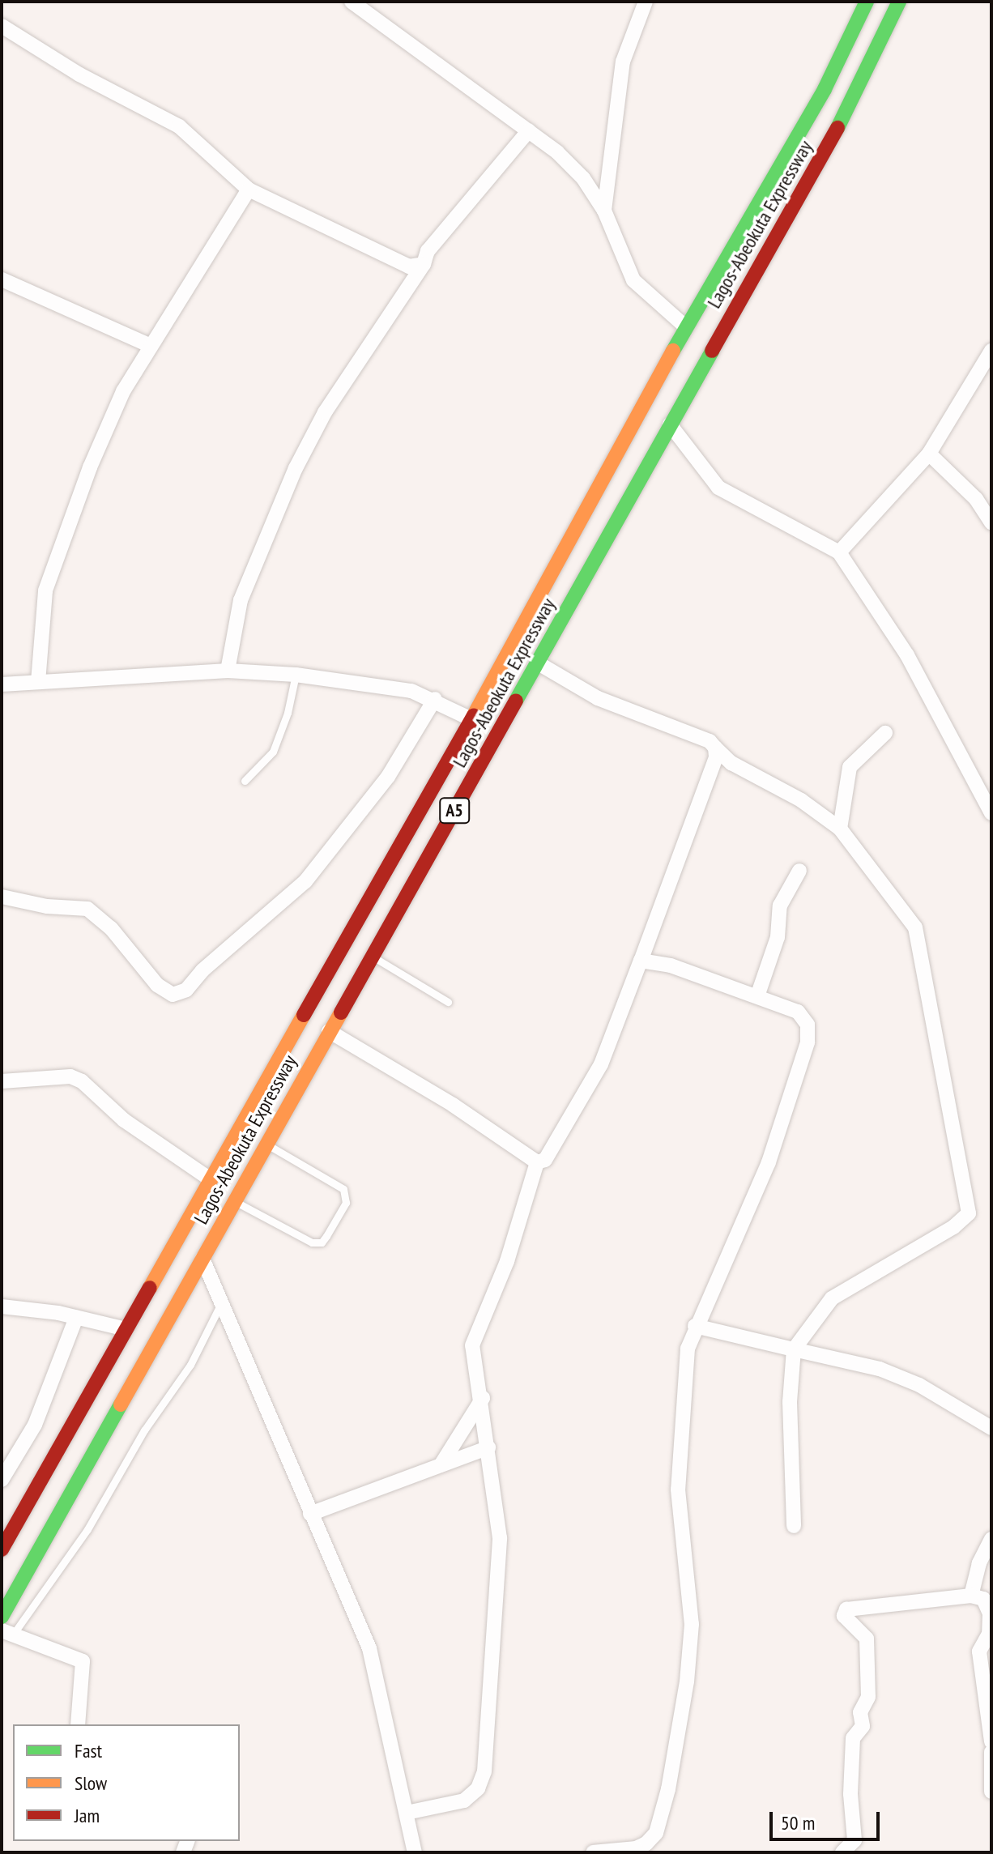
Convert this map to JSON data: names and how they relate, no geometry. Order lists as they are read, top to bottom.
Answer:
{
  "streets": {
    "highway": ["Lagos-Abeokuta Expressway", "A5"]
  },
  "legend": ["Fast", "Slow", "Jam"],
  "scale_bar": "50 m"
}
